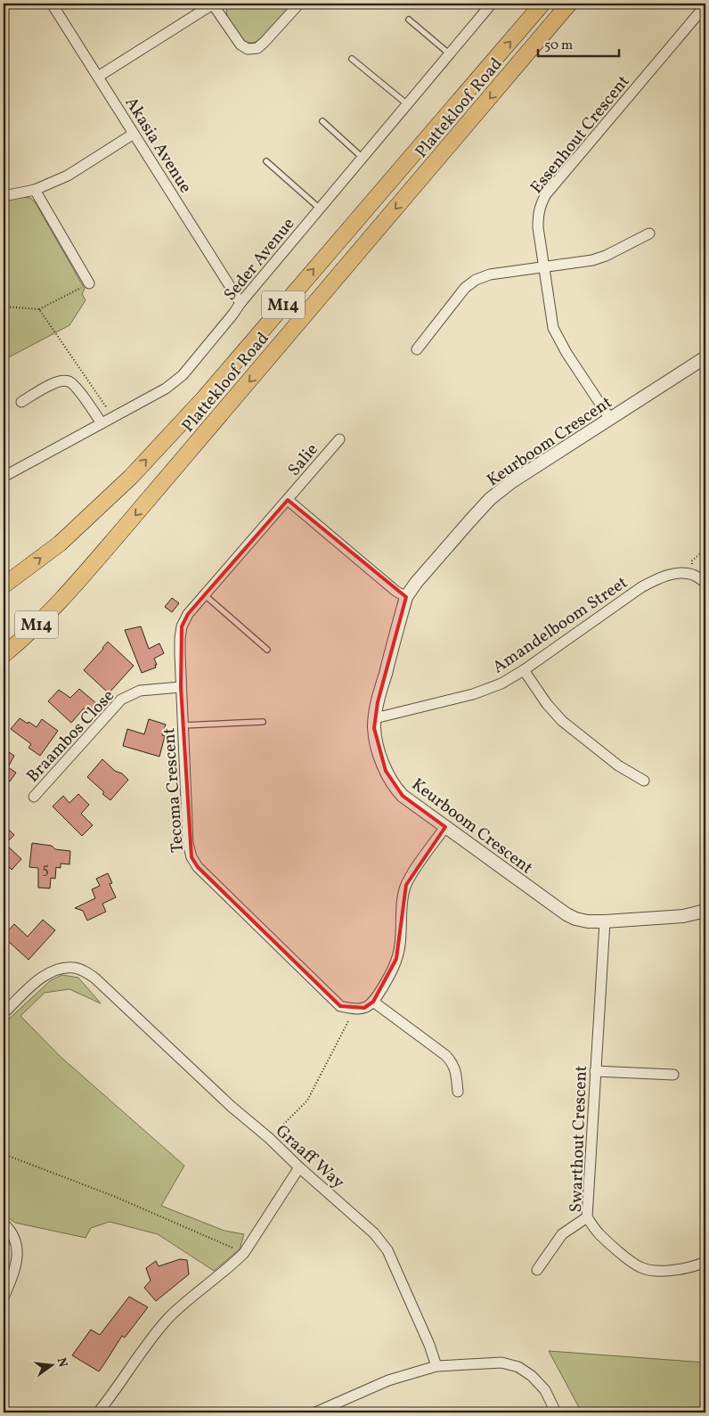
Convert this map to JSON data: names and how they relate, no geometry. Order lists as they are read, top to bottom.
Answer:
{
  "streets": {
    "main road": ["Plattekloof Road", "M14"],
    "street": [
      "Essenhout Crescent",
      "Akasia Avenue",
      "Seder Avenue",
      "Keurboom Crescent",
      "Salie",
      "Amandelboom Street",
      "Braambos Close",
      "Tecoma Crescent",
      "Swarthout Crescent",
      "Graaff Way"
    ]
  },
  "crossings": [
    ["Essenhout Crescent", "Keurboom Crescent"],
    ["Akasia Avenue", "Seder Avenue"],
    ["Keurboom Crescent", "Amandelboom Street"],
    ["Keurboom Crescent", "Swarthout Crescent"],
    ["Salie", "Tecoma Crescent"],
    ["Braambos Close", "Tecoma Crescent"]
  ],
  "house_numbers": ["5"],
  "scale_bar": "50 m",
  "north": "right"
}
